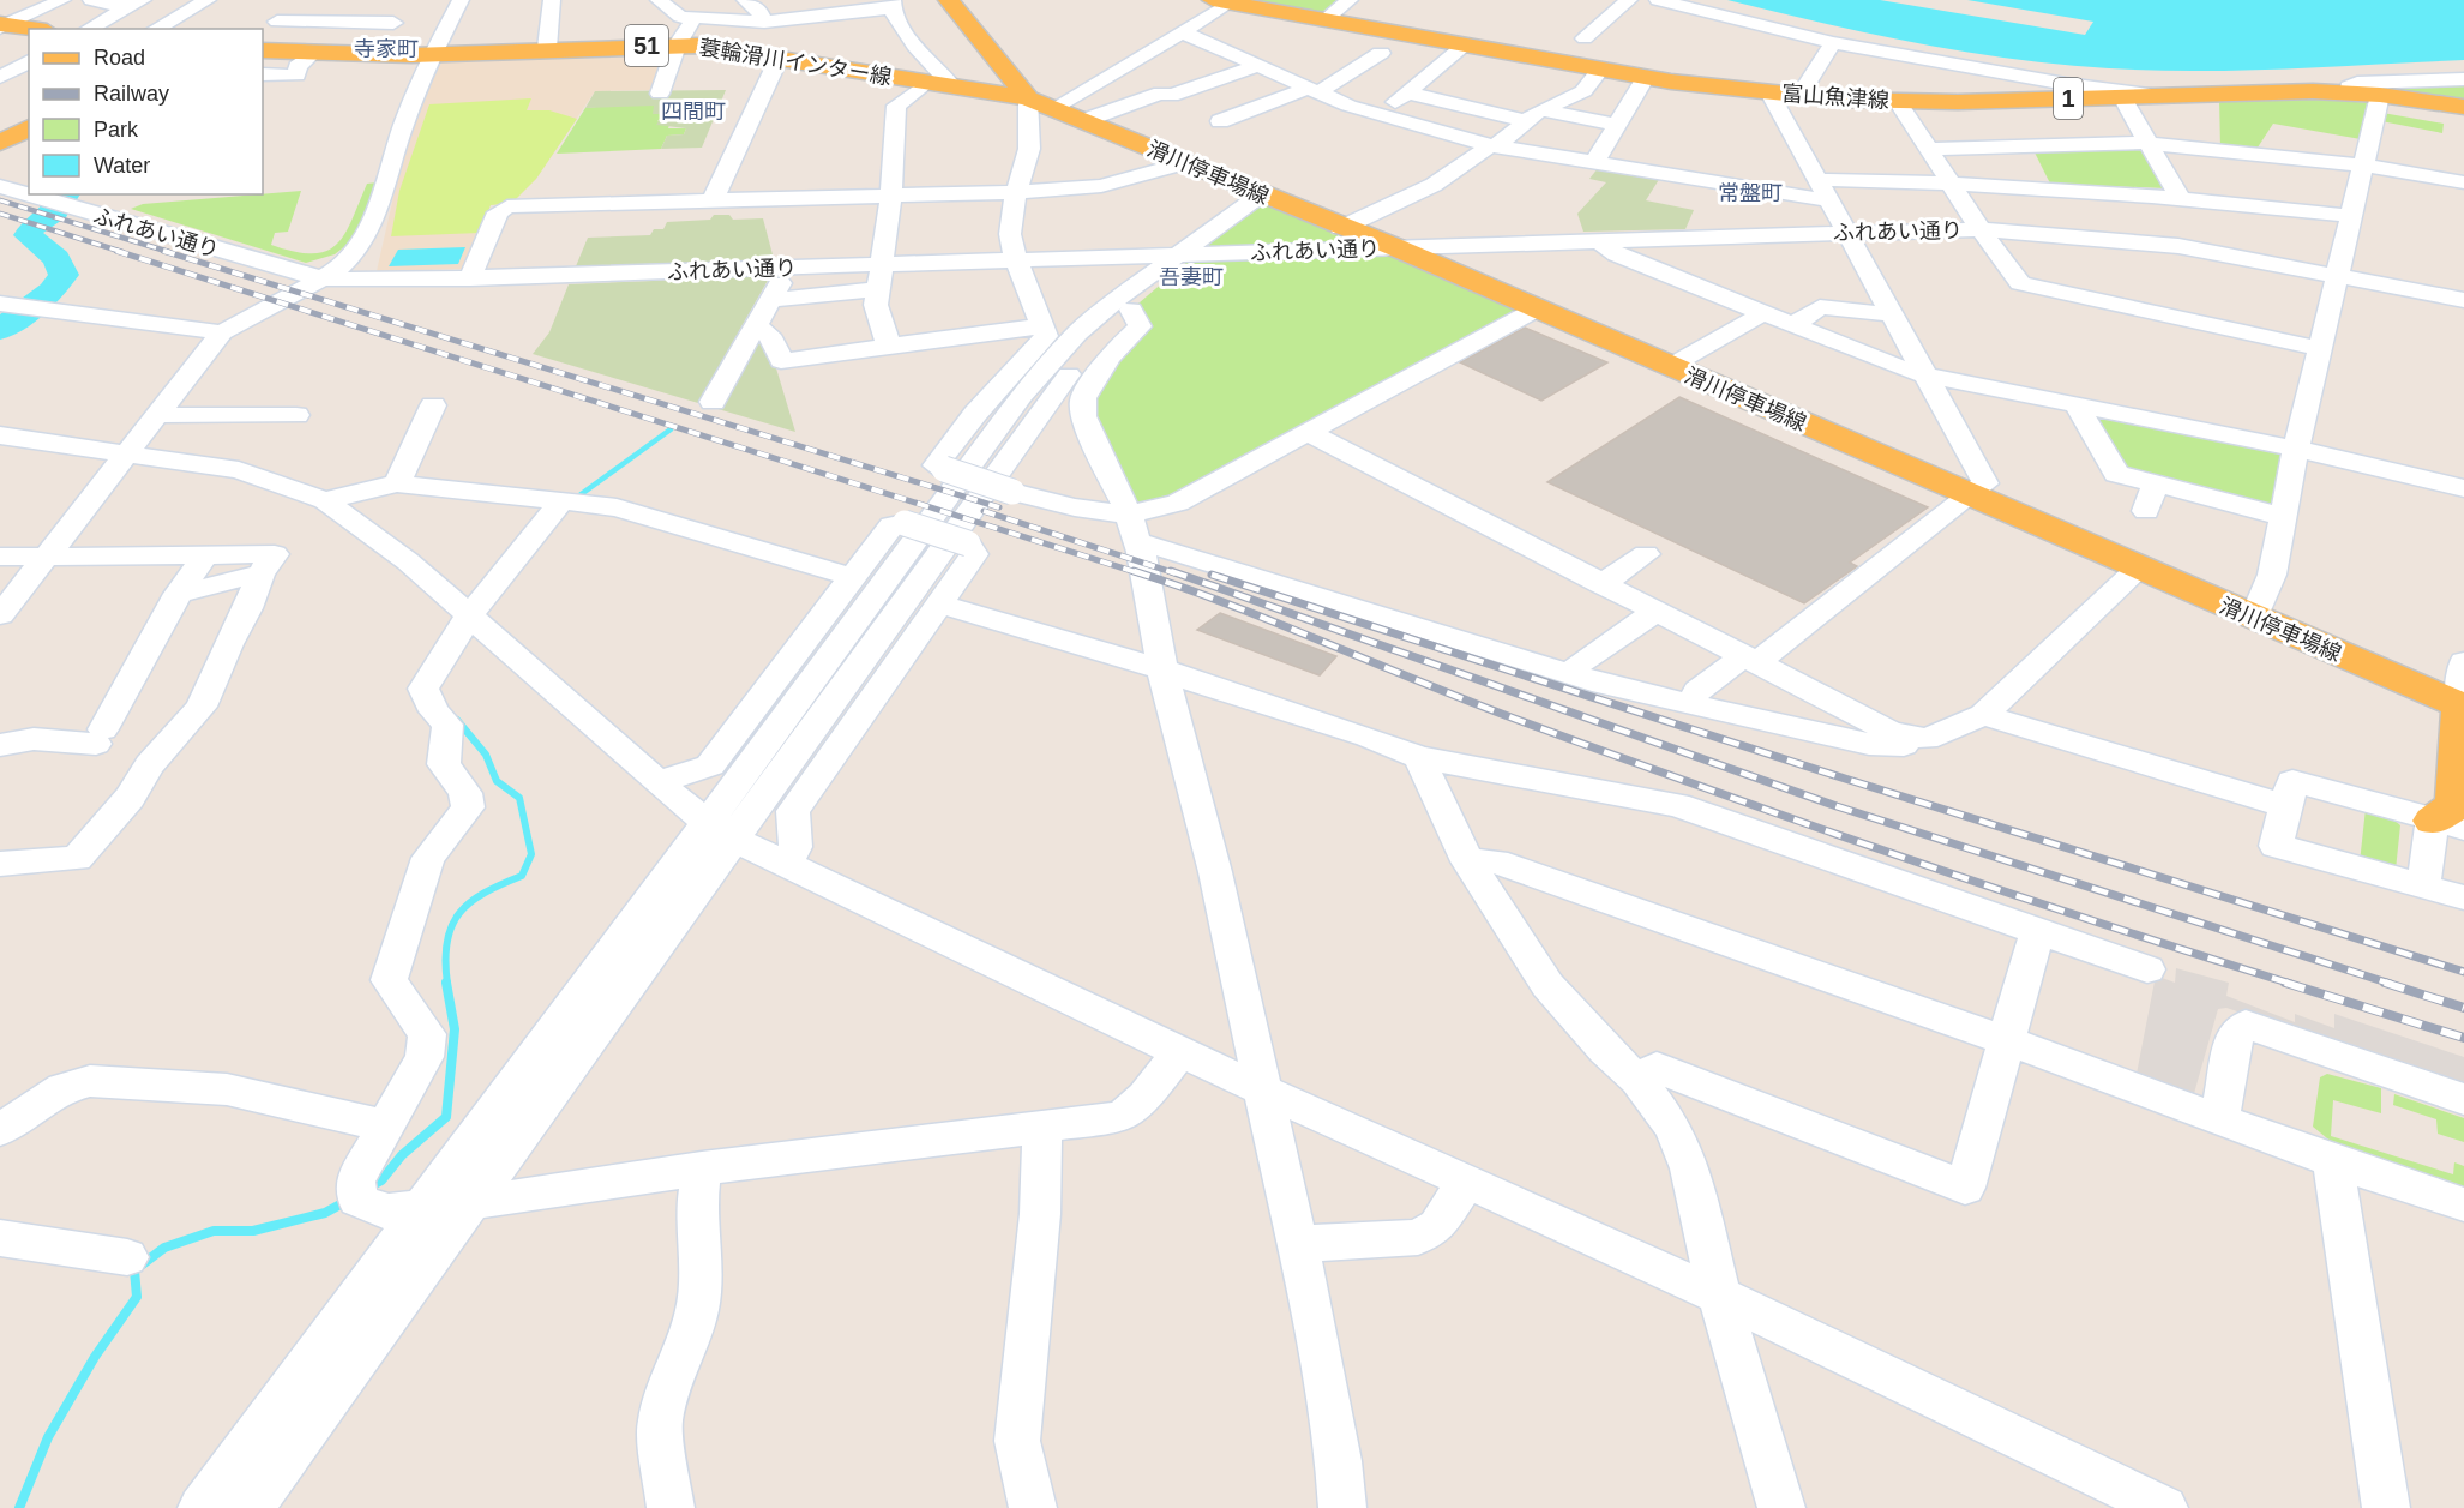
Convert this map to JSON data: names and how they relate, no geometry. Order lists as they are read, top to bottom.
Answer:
{
  "streets": {
    "main road": [
      "51",
      "蓑輪滑川インター線",
      "富山魚津線",
      "1",
      "滑川停車場線"
    ],
    "street": ["ふれあい通り"]
  },
  "crossings": [
    ["蓑輪滑川インター線", "滑川停車場線"],
    ["滑川停車場線", "ふれあい通り"]
  ],
  "districts": [
    "寺家町",
    "四間町",
    "常盤町",
    "吾妻町"
  ],
  "legend": [
    "Road",
    "Railway",
    "Park",
    "Water"
  ]
}
